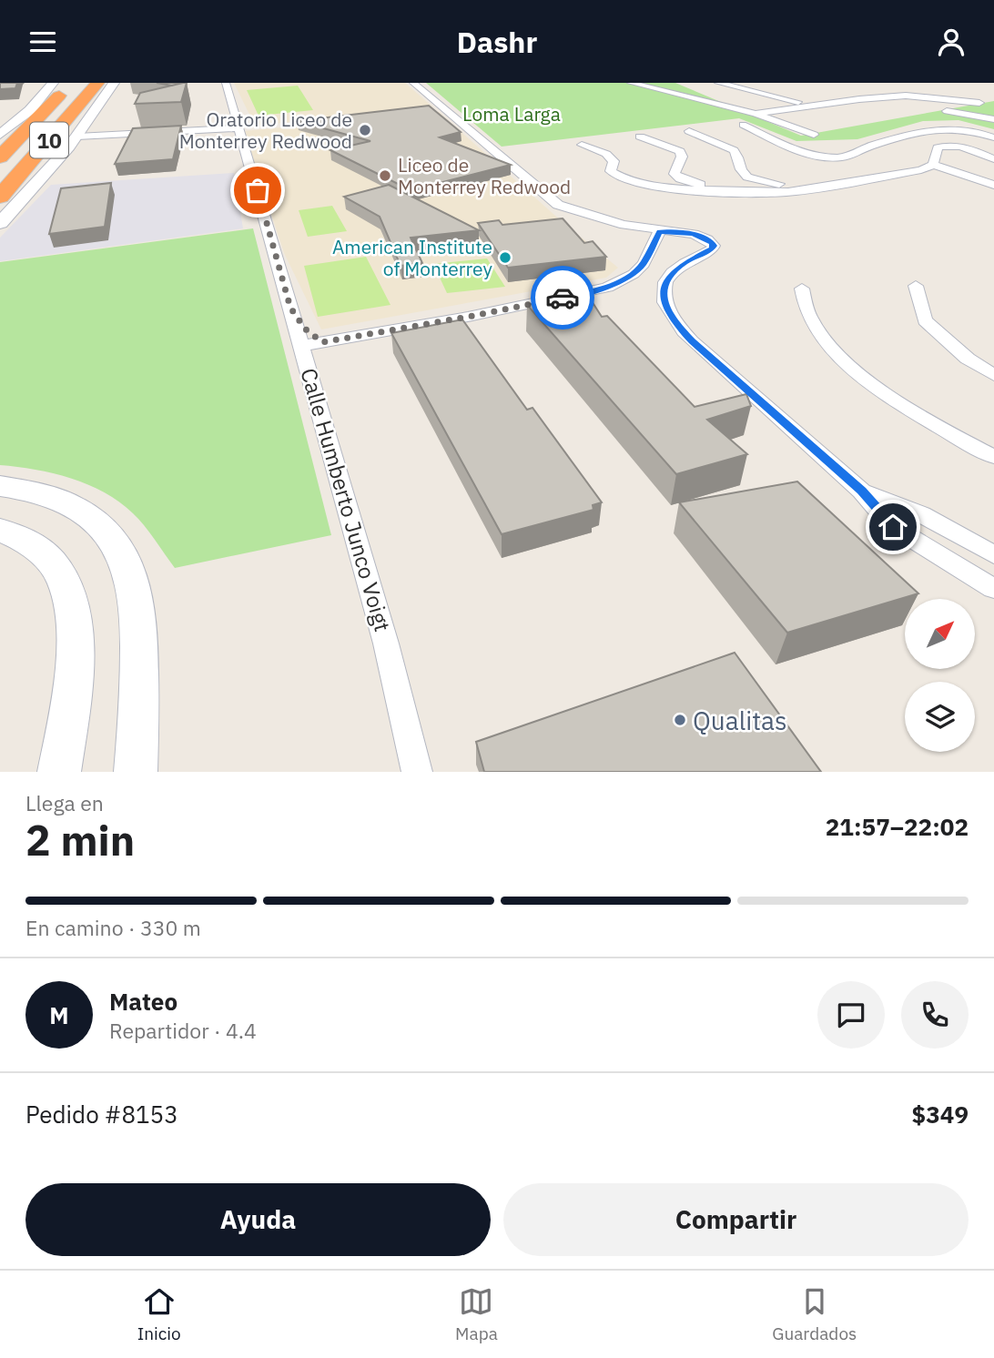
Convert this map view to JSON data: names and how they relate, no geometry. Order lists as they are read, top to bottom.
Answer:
{
  "streets": {
    "highway": ["10"],
    "street": ["Calle Humberto Junco Voigt"]
  },
  "parks": ["Loma Larga"],
  "places": [
    "Oratorio Liceo de Monterrey Redwood",
    "Liceo de Monterrey Redwood",
    "American Institute of Monterrey",
    "Qualitas"
  ],
  "north": "top right",
  "page": {
    "header": "Dashr",
    "heading": ["2 min", "Llega en", "21:57–22:02"],
    "panel": [
      "Mateo",
      "Repartidor · 4.4",
      "Pedido #8153",
      "$349"
    ],
    "bar": "En camino · 330 m",
    "round": "M",
    "buttons": ["Ayuda", "Compartir"],
    "tabs": ["Inicio", "Mapa", "Guardados"]
  }
}
